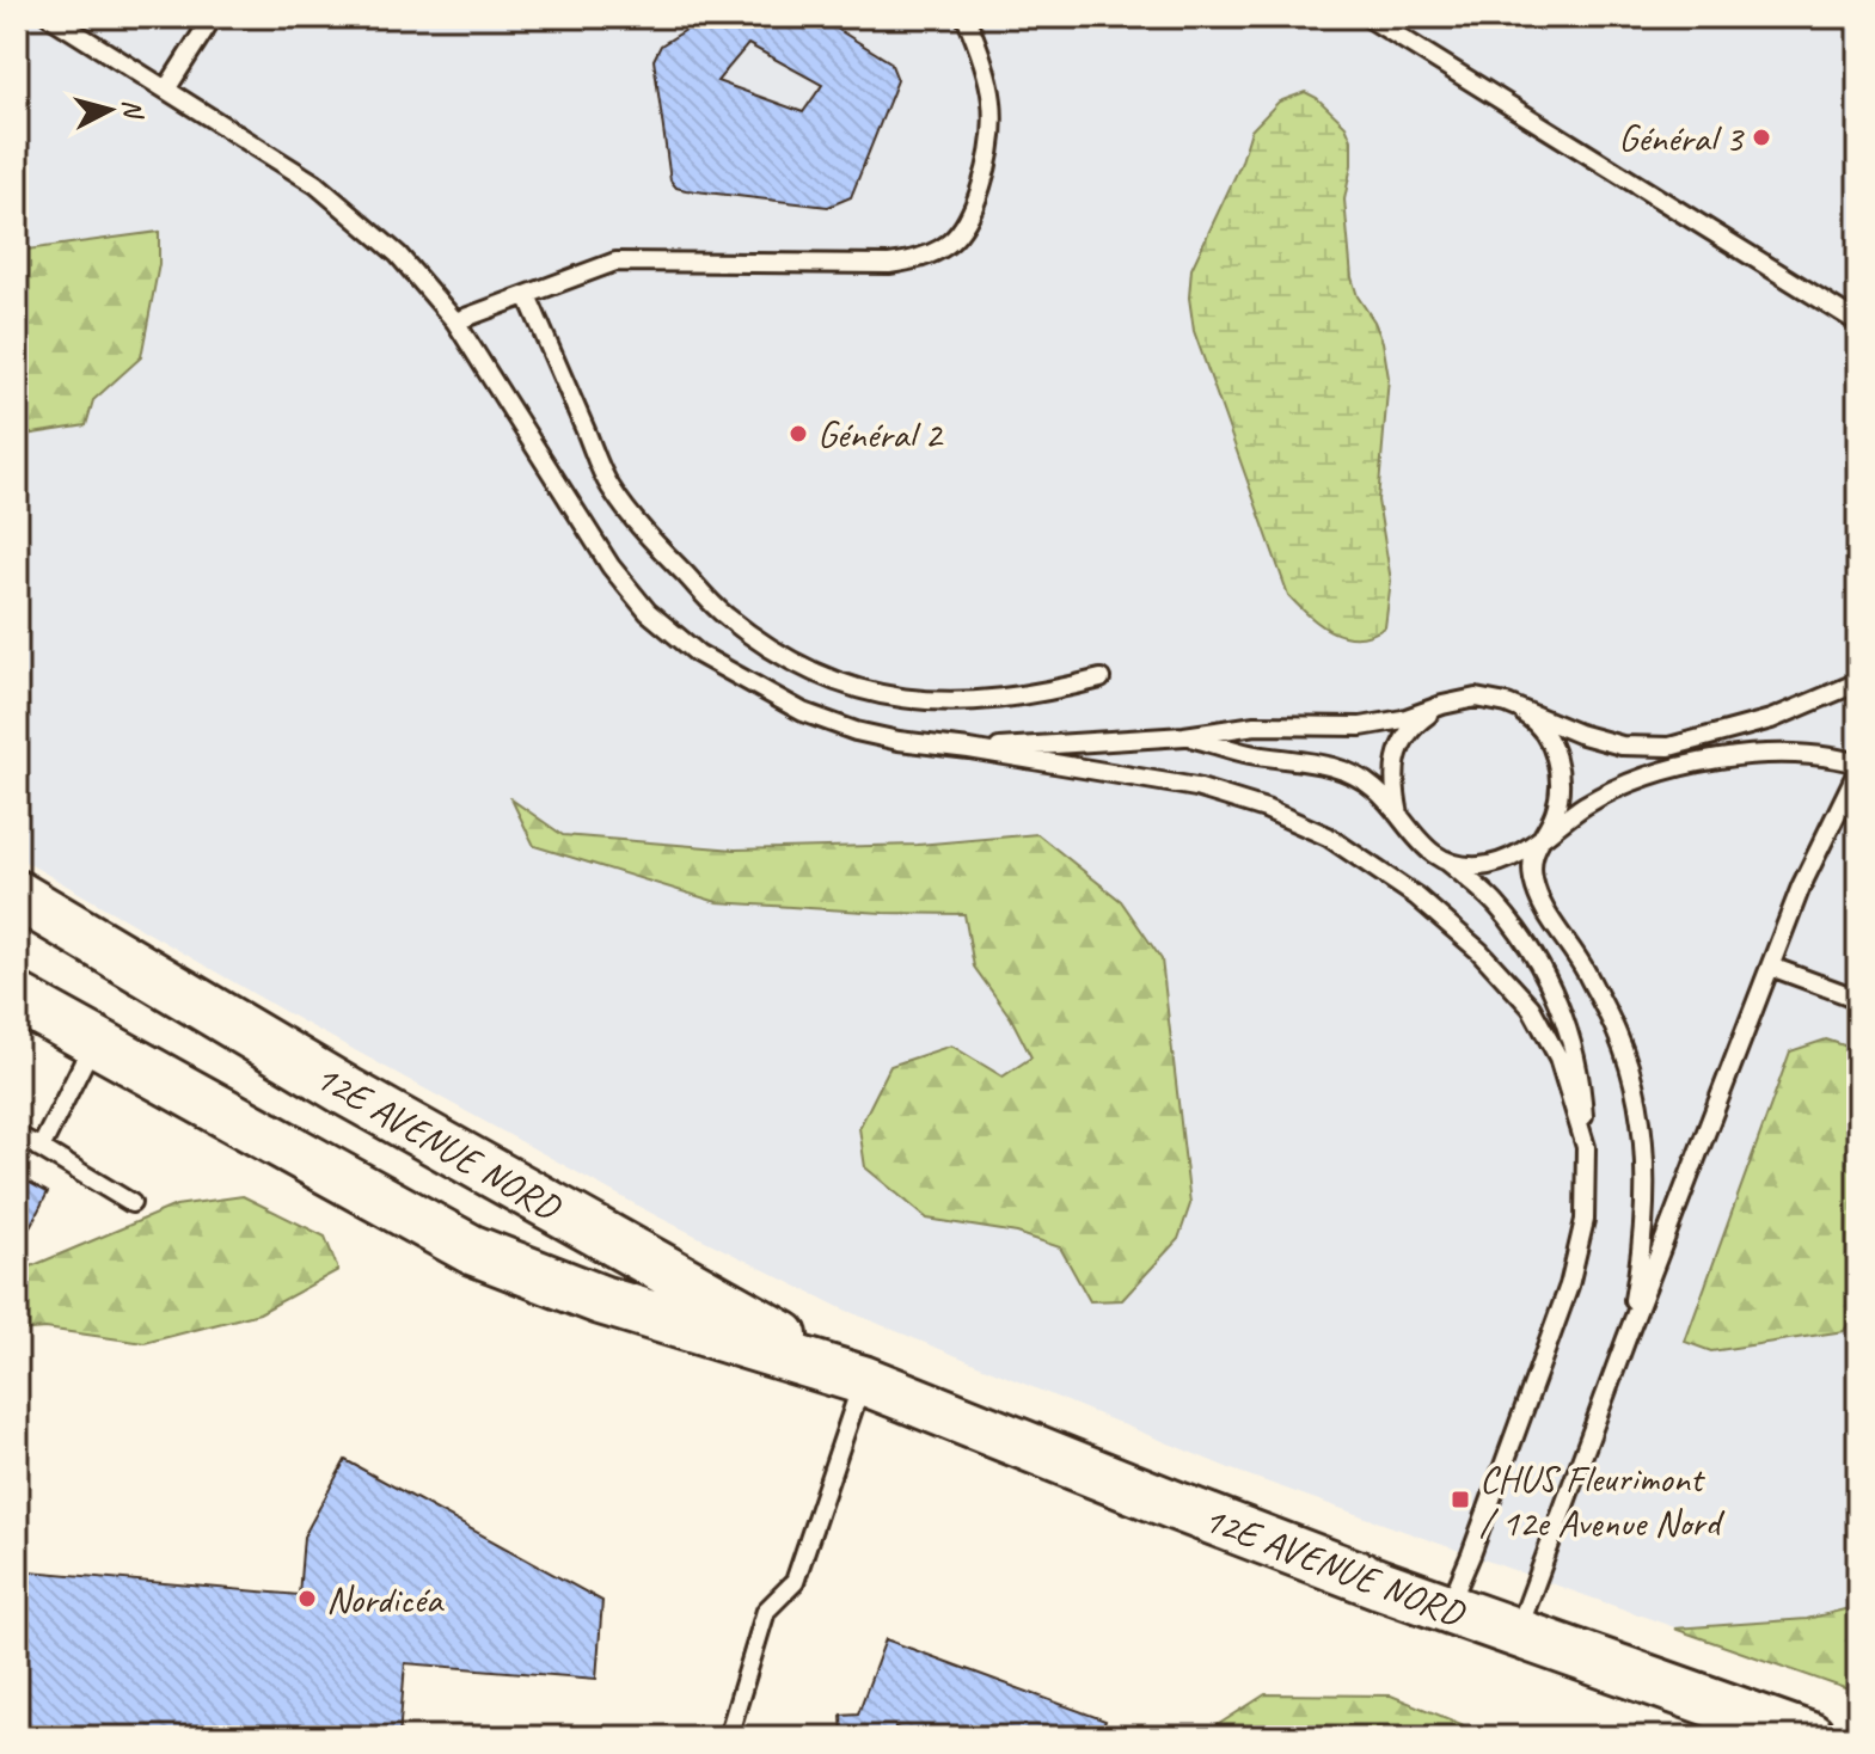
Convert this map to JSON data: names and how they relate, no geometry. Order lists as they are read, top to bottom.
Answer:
{
  "streets": {
    "main road": ["12E AVENUE NORD"]
  },
  "places": {
    "other": ["Général 3", "Général 2", "Nordicéa"],
    "transit": ["CHUS Fleurimont / 12e Avenue Nord"]
  },
  "north": "right"
}
